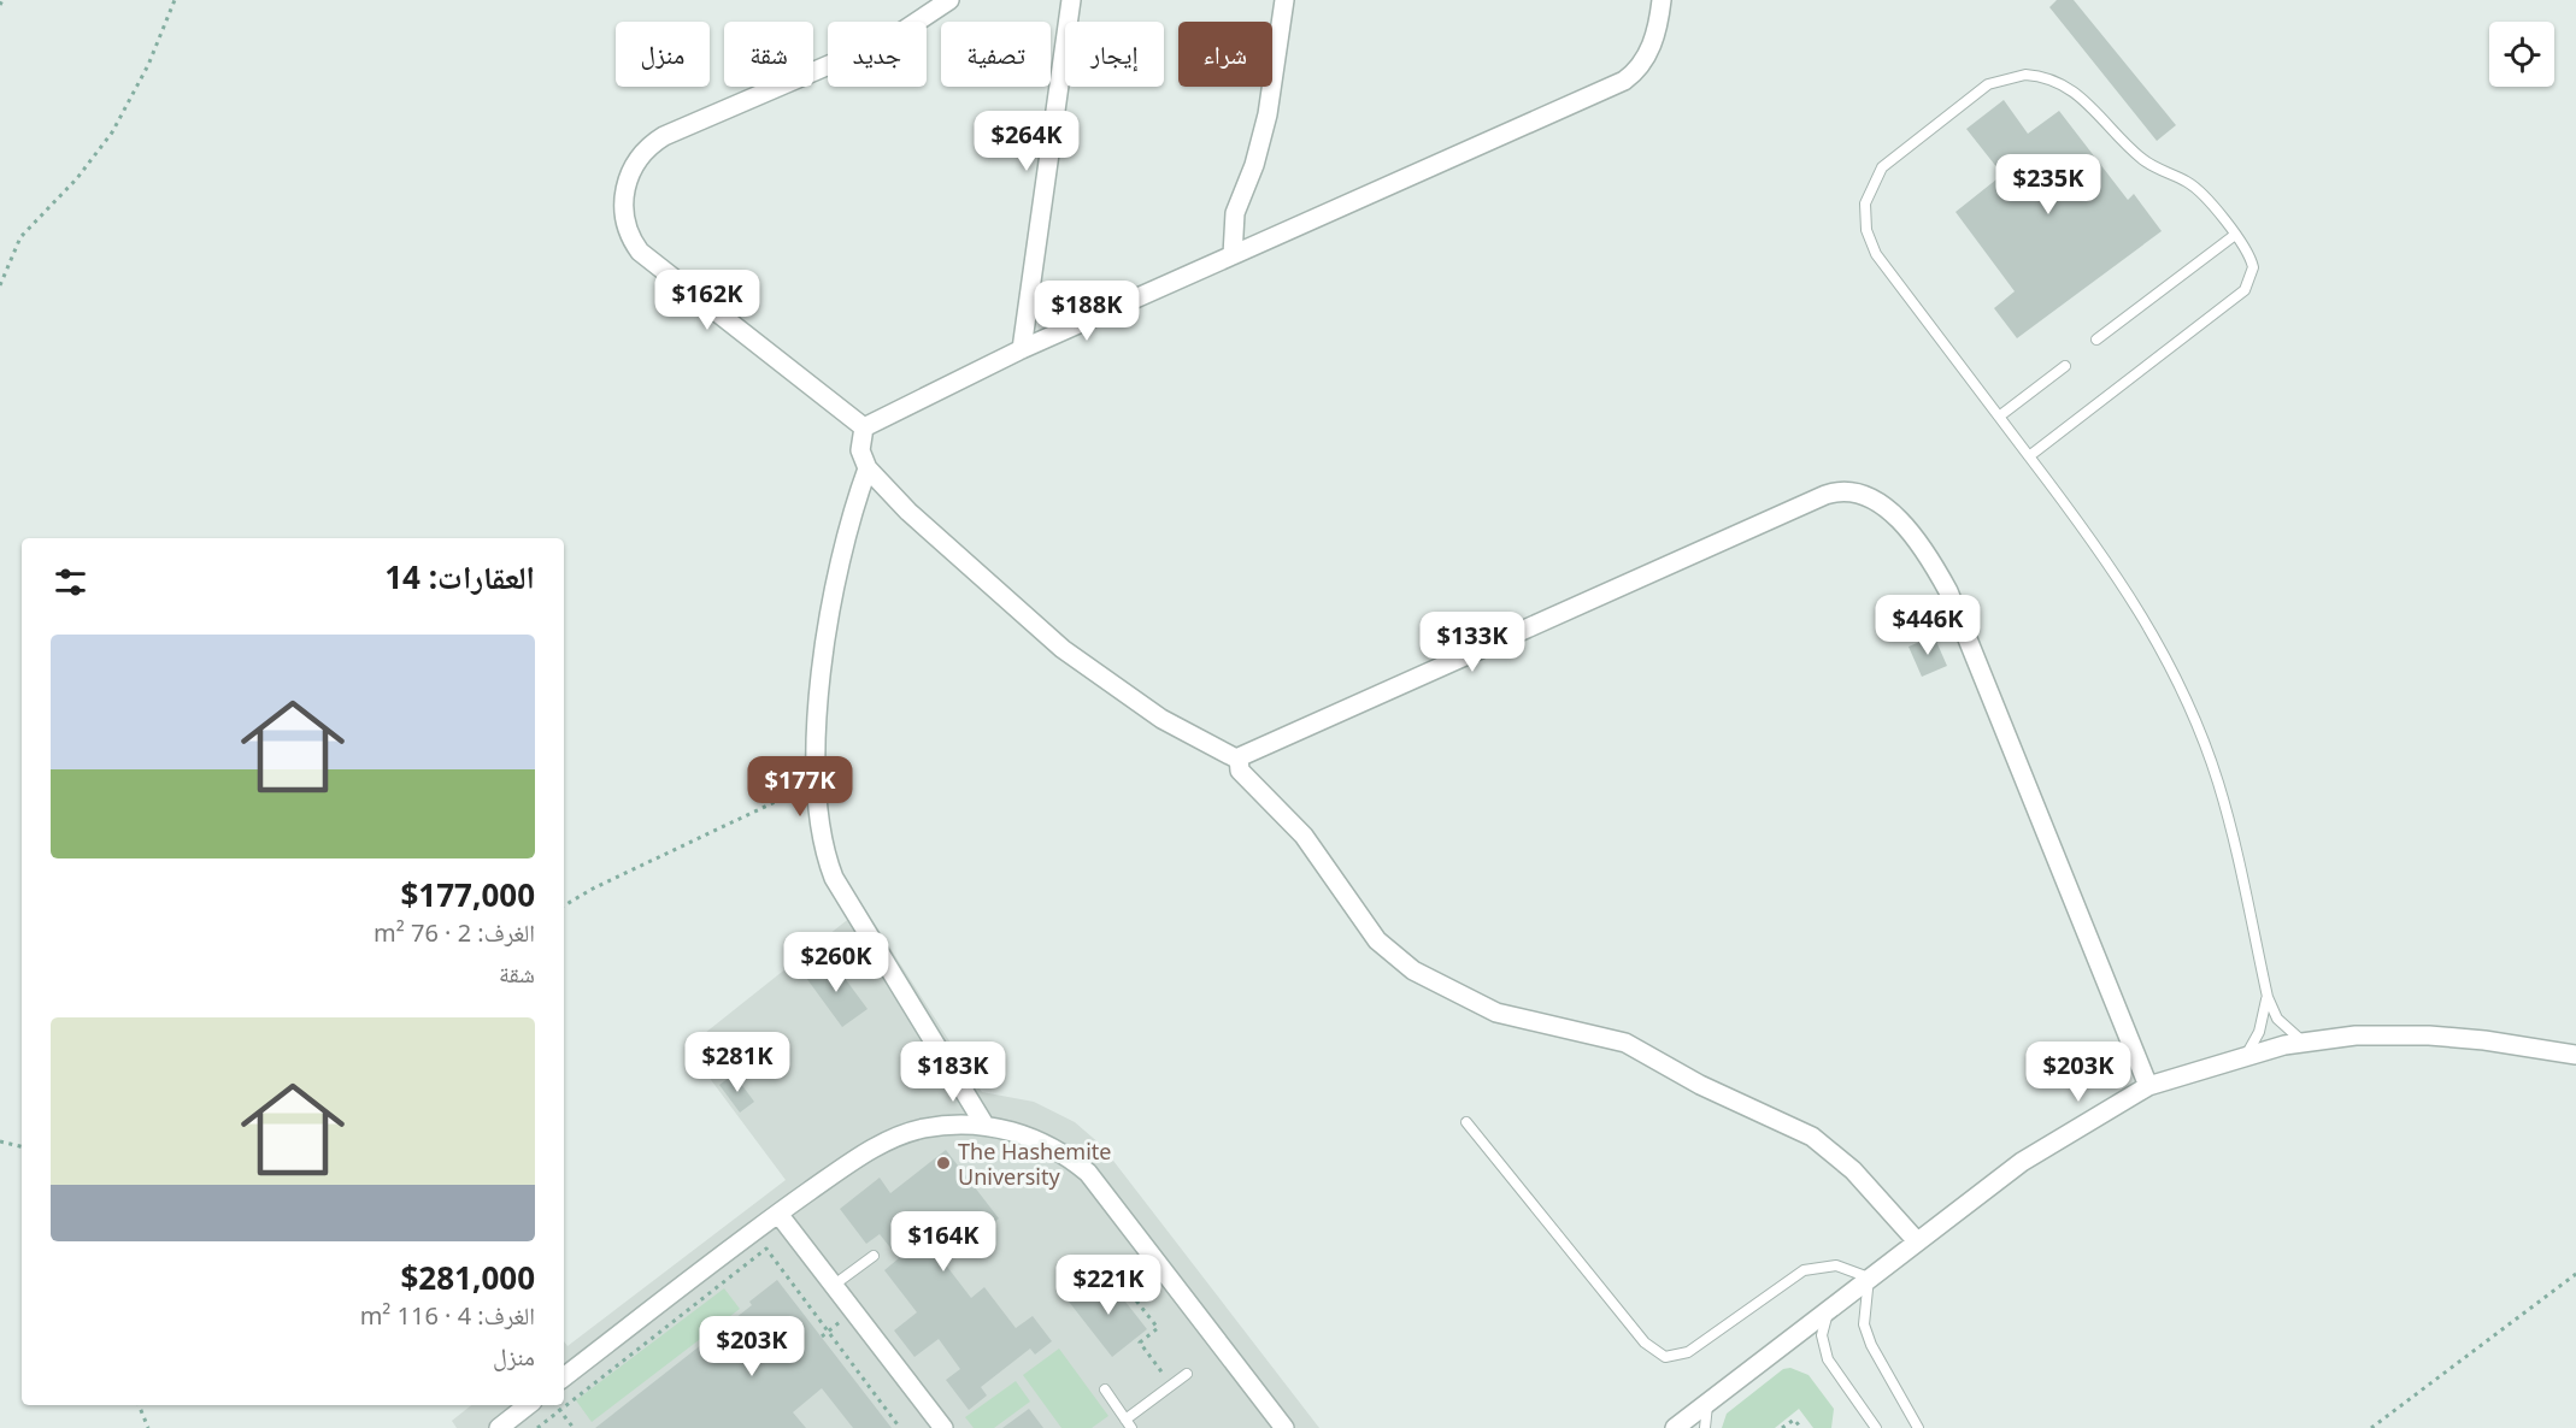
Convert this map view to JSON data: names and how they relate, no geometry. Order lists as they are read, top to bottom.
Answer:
{
  "places": ["The Hashemite University"],
  "page": {
    "chip": [
      "شراء",
      "إيجار",
      "تصفية",
      "جديد",
      "شقة",
      "منزل"
    ],
    "price": [
      "$264K",
      "$235K",
      "$162K",
      "$188K",
      "$446K",
      "$133K",
      "$177K",
      "$260K",
      "$281K",
      "$183K",
      "$203K",
      "$164K",
      "$221K",
      "$203K"
    ],
    "heading": "العقارات: 14",
    "list": [
      {
        "name": "$177,000",
        "note": "الغرف: 2 · 76 m² · شقة"
      },
      {
        "name": "$281,000",
        "note": "الغرف: 4 · 116 m² · منزل"
      }
    ]
  }
}
